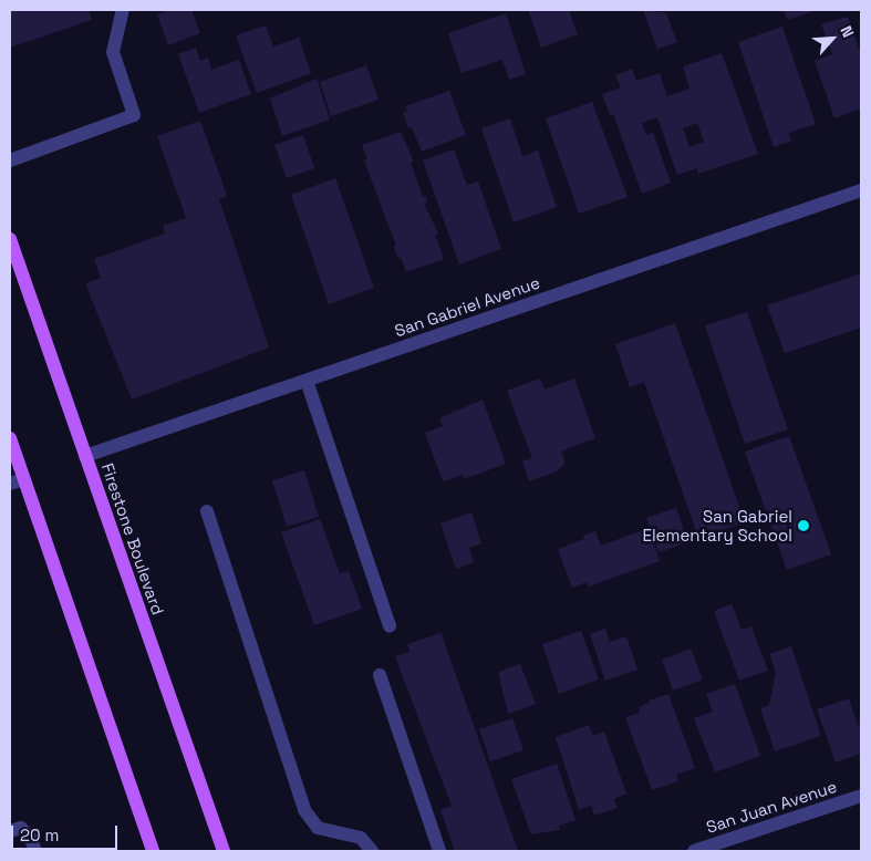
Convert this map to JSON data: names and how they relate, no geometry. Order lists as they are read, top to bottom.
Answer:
{
  "streets": {
    "main road": ["Firestone Boulevard"],
    "street": ["San Gabriel Avenue", "San Juan Avenue"]
  },
  "crossings": [
    ["San Gabriel Avenue", "Firestone Boulevard"]
  ],
  "places": ["San Gabriel Elementary School"],
  "scale_bar": "20 m",
  "north": "top right"
}
